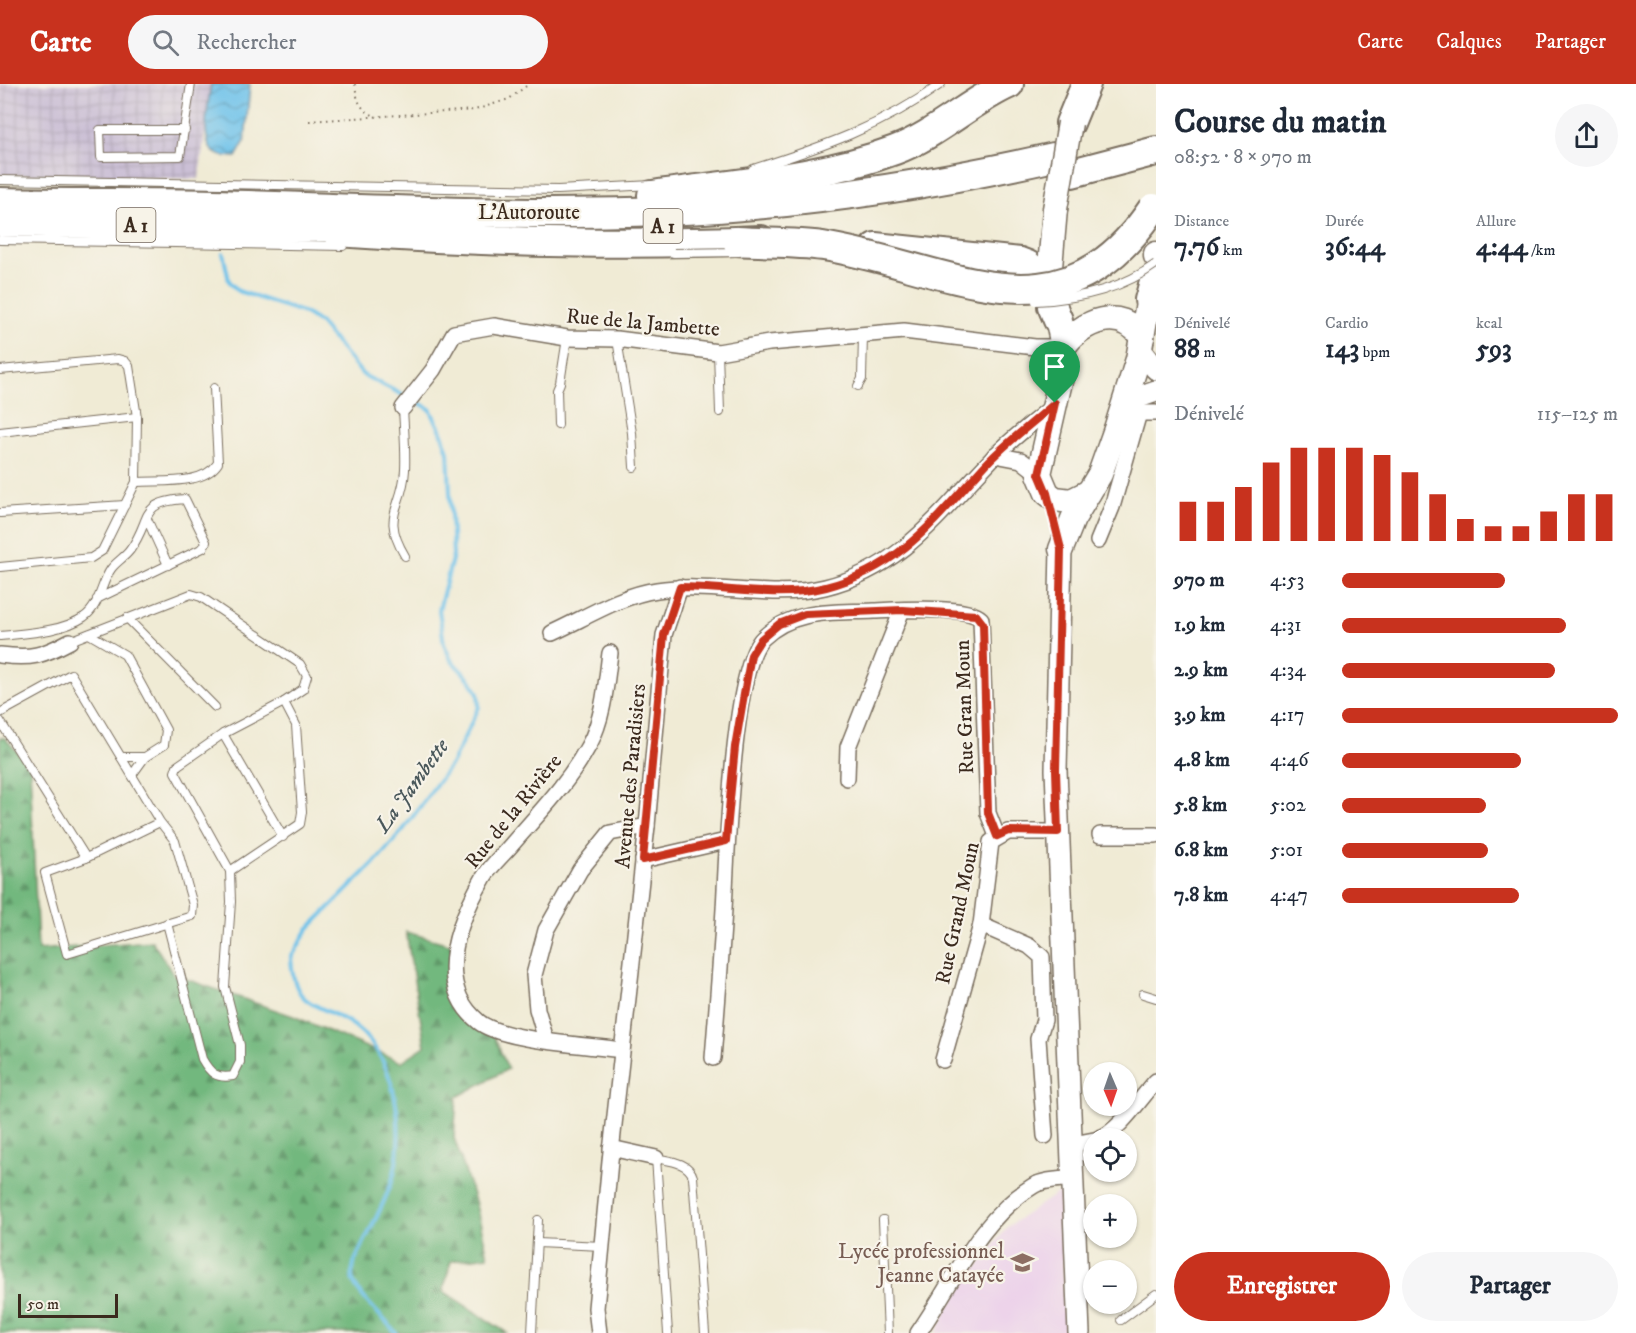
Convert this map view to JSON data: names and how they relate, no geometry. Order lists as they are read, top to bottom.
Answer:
{
  "streets": {
    "highway": ["L'Autoroute", "A 1"],
    "street": [
      "Rue de la Jambette",
      "Rue Gran Moun",
      "Avenue des Paradisiers",
      "Rue de la Rivière",
      "Rue Grand Moun"
    ]
  },
  "crossings": [
    ["Rue Gran Moun", "Rue Grand Moun"],
    ["Avenue des Paradisiers", "Rue de la Rivière"]
  ],
  "water": ["La Jambette"],
  "places": {
    "school or university": ["Lycée professionnel Jeanne Catayée"]
  },
  "scale_bar": "50 m",
  "north": "bottom",
  "page": {
    "header": "Carte",
    "search": "Rechercher",
    "nav": ["Carte", "Calques", "Partager"],
    "heading": ["Course du matin", "08:52 · 8 × 970 m"],
    "stats": [
      ["Distance", "7.76 km"],
      ["Durée", "36:44"],
      ["Allure", "4:44 /km"],
      ["Dénivelé", "88 m"],
      ["Cardio", "143 bpm"],
      ["kcal", "593"]
    ],
    "chart": ["Dénivelé", "115–125 m"],
    "list": [
      {
        "name": "970 m",
        "note": "4:53"
      },
      {
        "name": "1.9 km",
        "note": "4:31"
      },
      {
        "name": "2.9 km",
        "note": "4:34"
      },
      {
        "name": "3.9 km",
        "note": "4:17"
      },
      {
        "name": "4.8 km",
        "note": "4:46"
      },
      {
        "name": "5.8 km",
        "note": "5:02"
      },
      {
        "name": "6.8 km",
        "note": "5:01"
      },
      {
        "name": "7.8 km",
        "note": "4:47"
      }
    ],
    "map_buttons": ["+", "−"],
    "buttons": ["Enregistrer", "Partager"],
    "scale": "50 m"
  }
}
